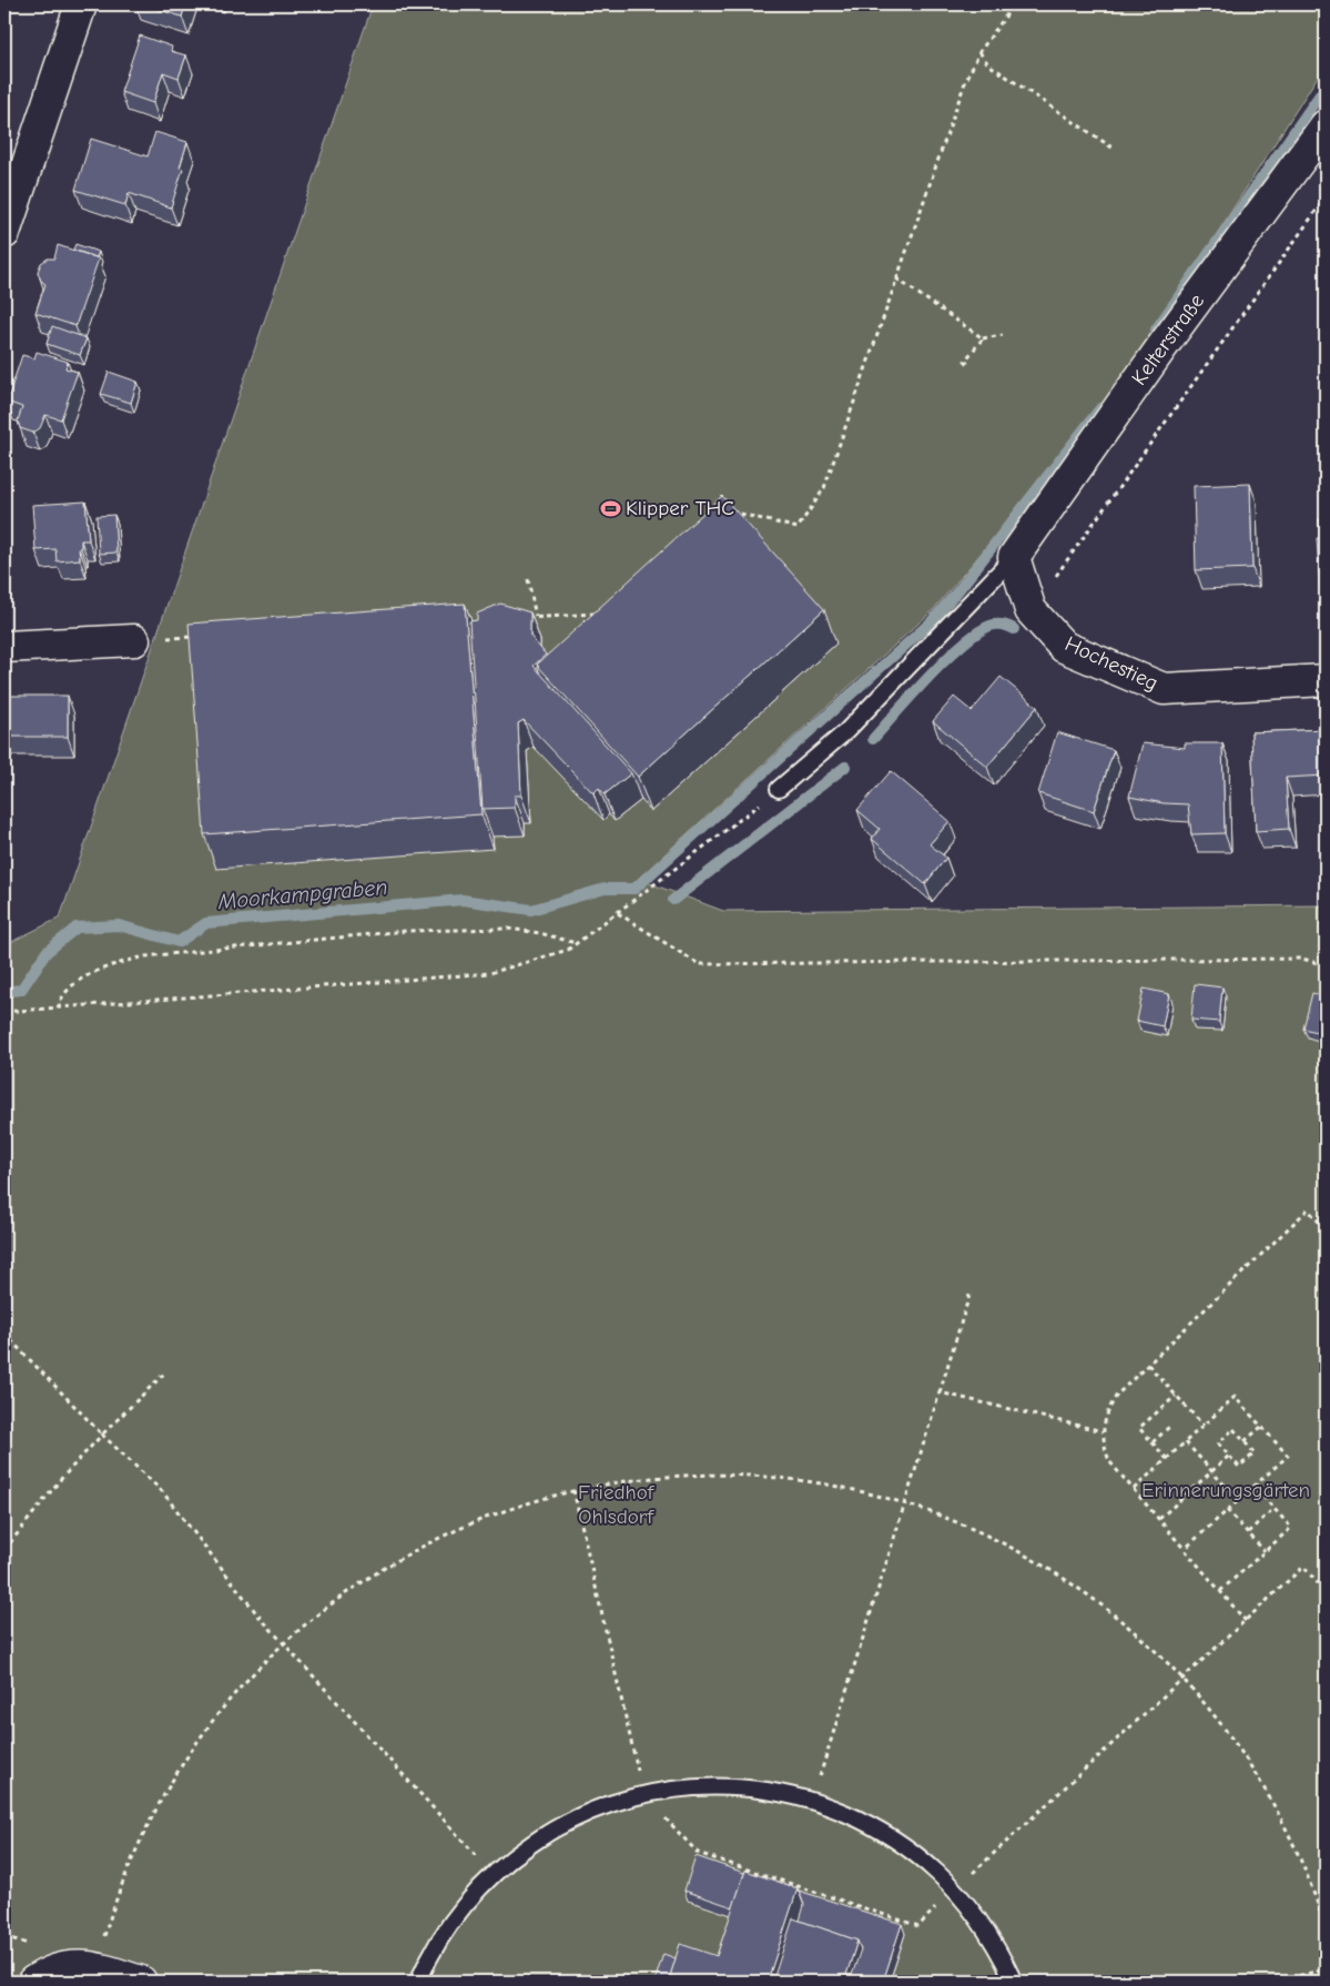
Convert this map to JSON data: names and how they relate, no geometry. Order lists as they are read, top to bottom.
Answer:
{
  "streets": {
    "street": ["Kelterstraße", "Hochestieg"]
  },
  "crossings": [
    ["Kelterstraße", "Hochestieg"]
  ],
  "water": ["Moorkampgraben"],
  "parks": ["Erinnerungsgärten", "Friedhof Ohlsdorf"],
  "places": {
    "sports": ["Klipper THC"]
  }
}
